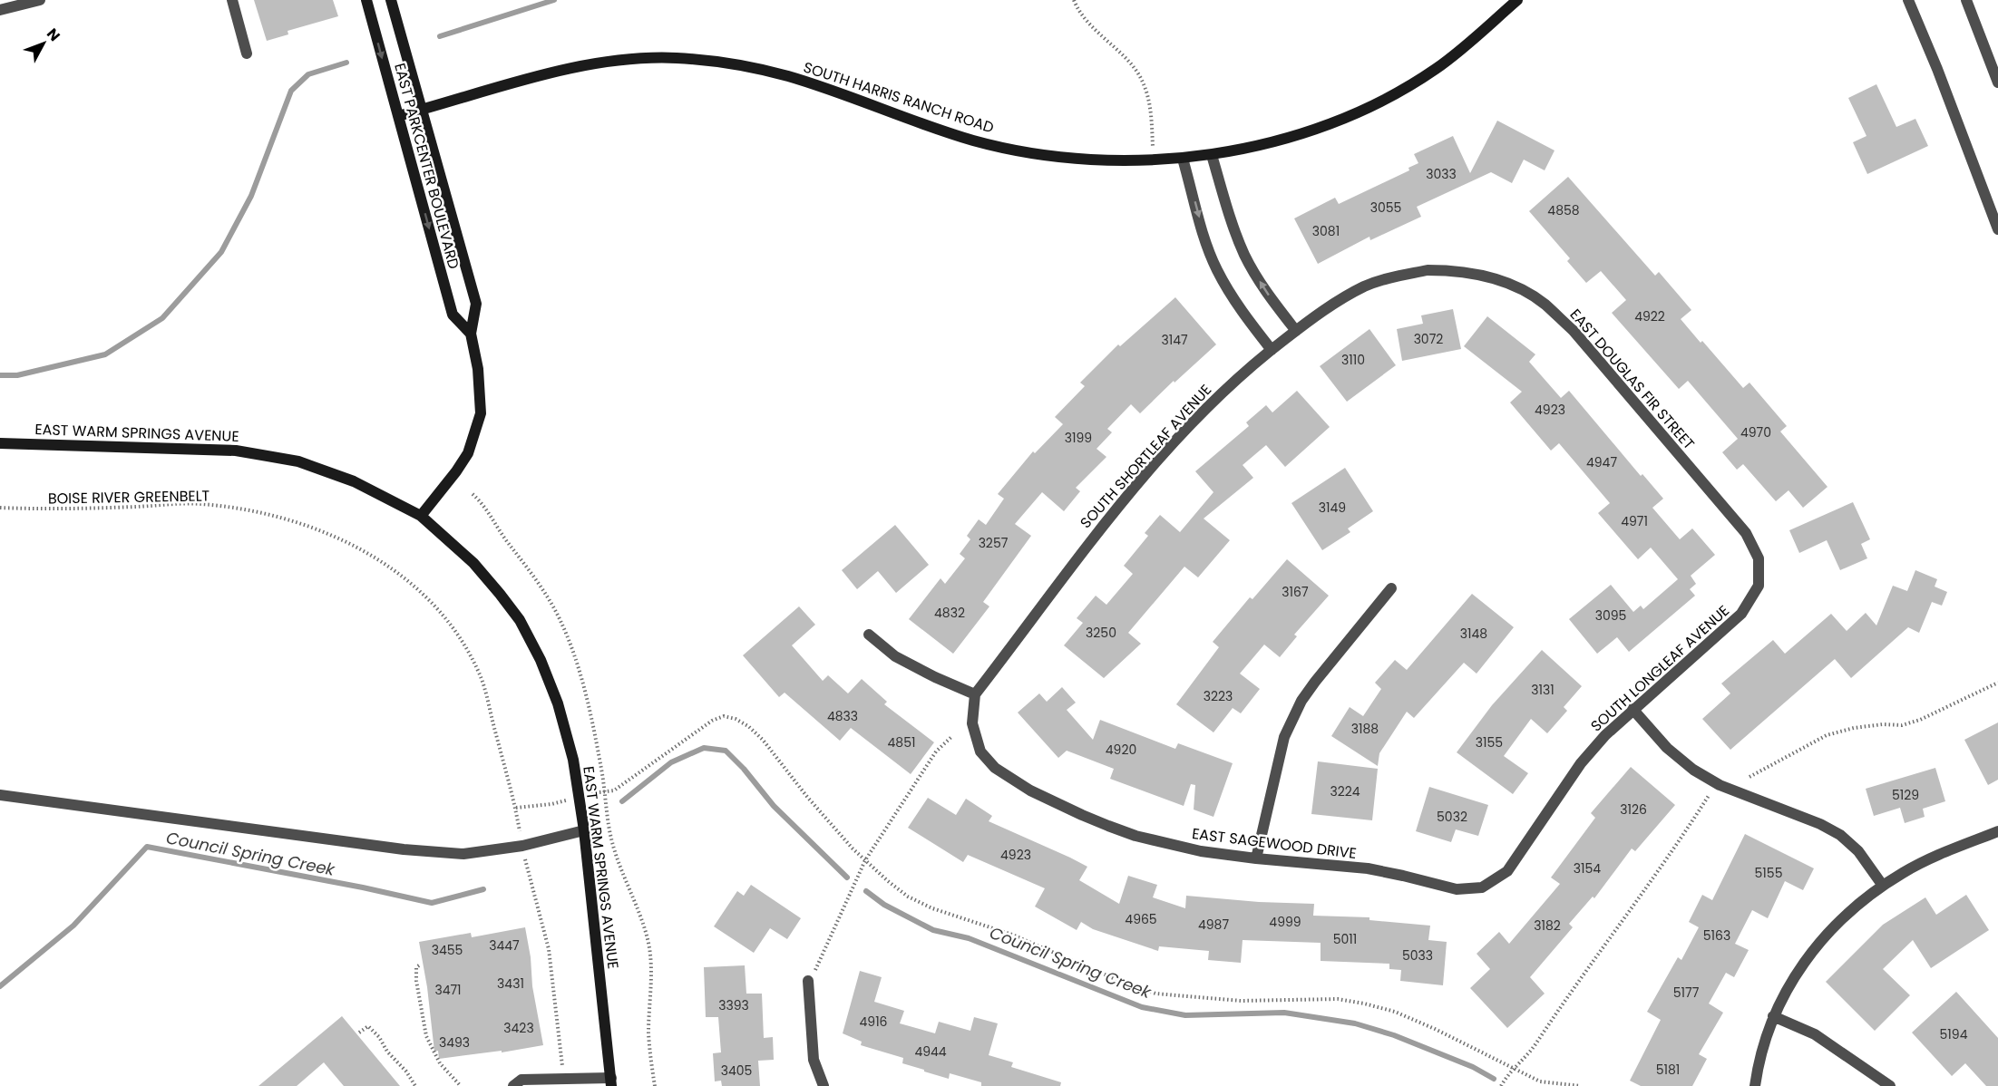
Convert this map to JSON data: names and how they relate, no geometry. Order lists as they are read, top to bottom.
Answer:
{
  "streets": {
    "street": [
      "SOUTH HARRIS RANCH ROAD",
      "EAST PARKCENTER BOULEVARD",
      "EAST DOUGLAS FIR STREET",
      "EAST WARM SPRINGS AVENUE",
      "SOUTH SHORTLEAF AVENUE",
      "SOUTH LONGLEAF AVENUE",
      "EAST SAGEWOOD DRIVE"
    ],
    "path": ["BOISE RIVER GREENBELT"]
  },
  "crossings": [
    ["SOUTH HARRIS RANCH ROAD", "EAST PARKCENTER BOULEVARD"],
    ["EAST PARKCENTER BOULEVARD", "EAST WARM SPRINGS AVENUE"],
    ["EAST DOUGLAS FIR STREET", "SOUTH SHORTLEAF AVENUE"],
    ["EAST DOUGLAS FIR STREET", "SOUTH LONGLEAF AVENUE"],
    ["SOUTH SHORTLEAF AVENUE", "EAST SAGEWOOD DRIVE"],
    ["SOUTH LONGLEAF AVENUE", "EAST SAGEWOOD DRIVE"]
  ],
  "water": ["Council Spring Creek"],
  "house_numbers": [
    "3033",
    "3055",
    "4858",
    "3081",
    "4922",
    "3072",
    "3147",
    "3110",
    "4923",
    "4970",
    "3199",
    "4947",
    "3149",
    "4971",
    "3257",
    "3167",
    "4832",
    "3095",
    "3250",
    "3148",
    "3131",
    "3223",
    "4833",
    "3188",
    "4851",
    "3155",
    "4920",
    "3224",
    "5129",
    "3126",
    "5032",
    "4923",
    "3154",
    "5155",
    "4965",
    "4999",
    "4987",
    "3182",
    "5163",
    "5011",
    "3447",
    "3455",
    "5033",
    "3431",
    "3471",
    "5177",
    "3393",
    "4916",
    "3423",
    "5194",
    "3493",
    "4944",
    "5181",
    "3405"
  ],
  "north": "top right"
}
